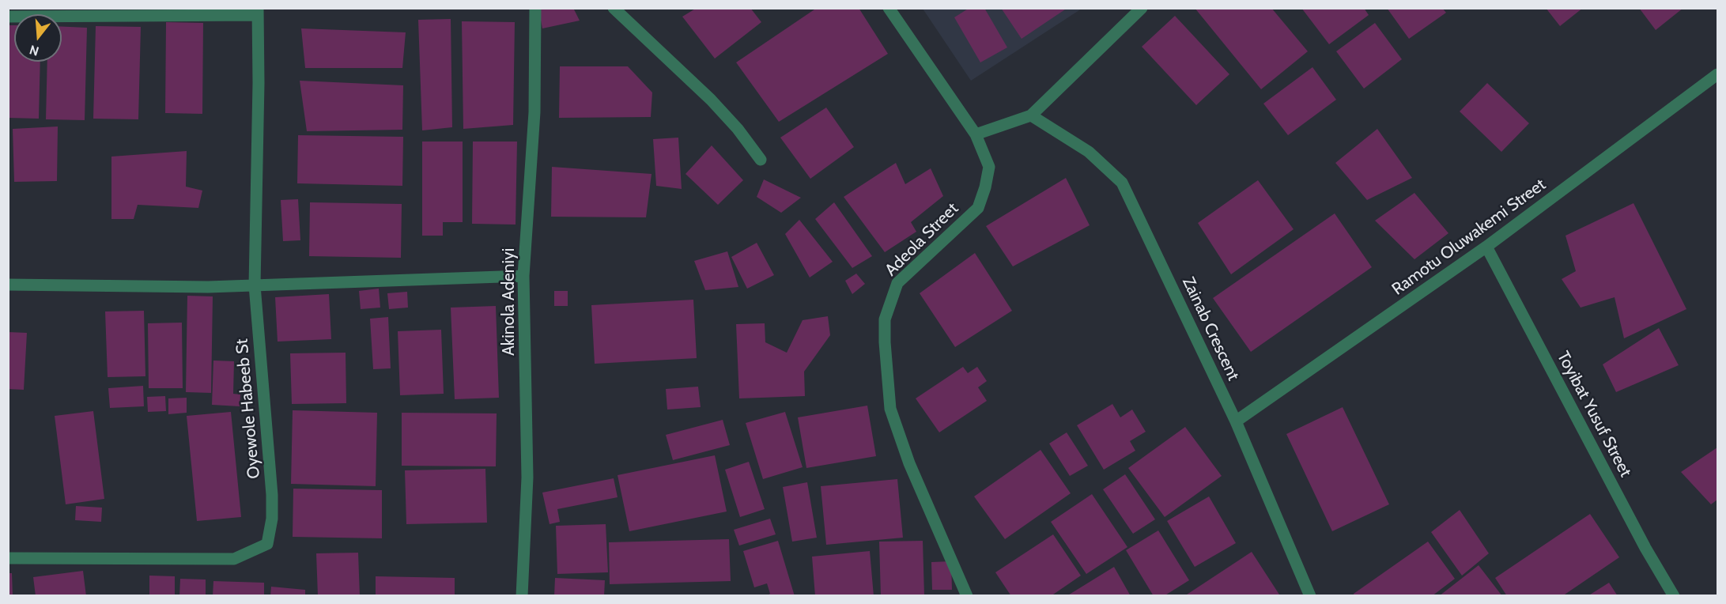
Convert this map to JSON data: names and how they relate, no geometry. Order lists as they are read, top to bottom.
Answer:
{
  "streets": {
    "street": [
      "Ramotu Oluwakemi Street",
      "Adeola Street",
      "Akinola Adeniyi",
      "Zainab Crescent",
      "Oyewole Habeeb St",
      "Toyibat Yusuf Street"
    ]
  },
  "crossings": [
    ["Ramotu Oluwakemi Street", "Zainab Crescent"],
    ["Ramotu Oluwakemi Street", "Toyibat Yusuf Street"]
  ],
  "north": "bottom"
}
